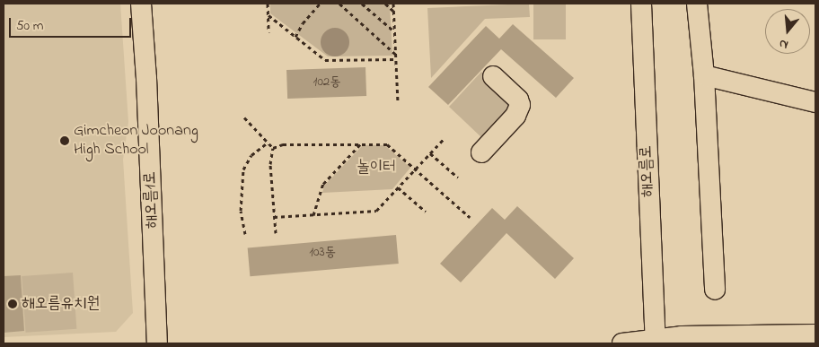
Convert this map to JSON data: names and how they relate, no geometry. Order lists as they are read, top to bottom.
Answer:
{
  "streets": {
    "street": ["해오름로", "해오름1로"]
  },
  "parks": ["놀이터"],
  "places": ["Gimcheon Joonang High School", "해오름유치원"],
  "house_numbers": ["102동", "103동"],
  "scale_bar": "50 m",
  "north": "bottom"
}
